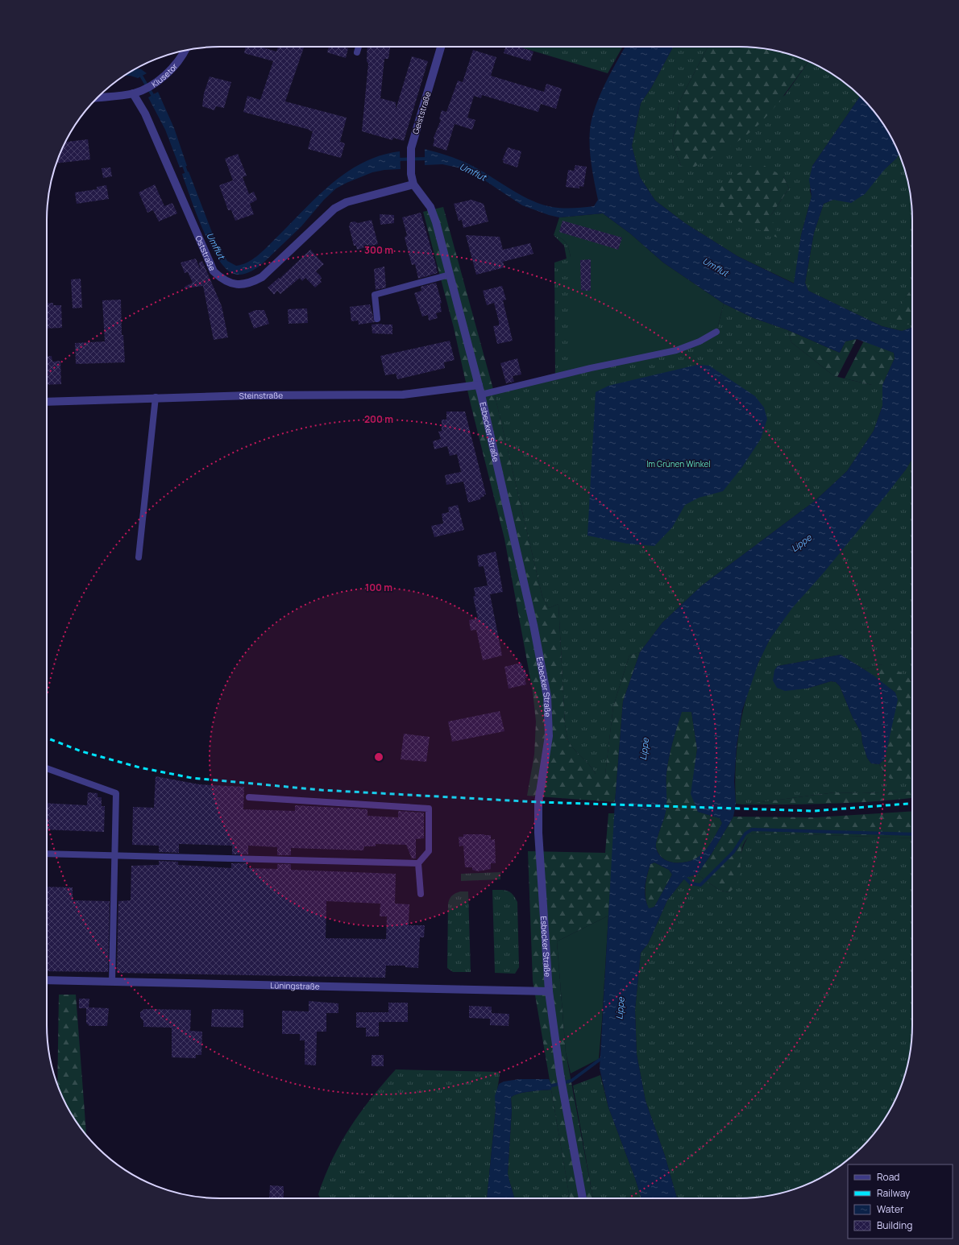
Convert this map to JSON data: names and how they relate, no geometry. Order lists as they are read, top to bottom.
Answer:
{
  "streets": {
    "street": [
      "Klusetor",
      "Geiststraße",
      "Oststraße",
      "Steinstraße",
      "Esbecker Straße",
      "Lüningstraße"
    ]
  },
  "crossings": [
    ["Klusetor", "Oststraße"],
    ["Geiststraße", "Oststraße"],
    ["Geiststraße", "Esbecker Straße"],
    ["Oststraße", "Esbecker Straße"],
    ["Steinstraße", "Esbecker Straße"],
    ["Esbecker Straße", "Lüningstraße"]
  ],
  "water": ["Umflut", "Lippe"],
  "parks": ["Im Grünen Winkel"],
  "legend": [
    "Road",
    "Railway",
    "Water",
    "Building"
  ],
  "rings": ["300 m", "200 m", "100 m"]
}
